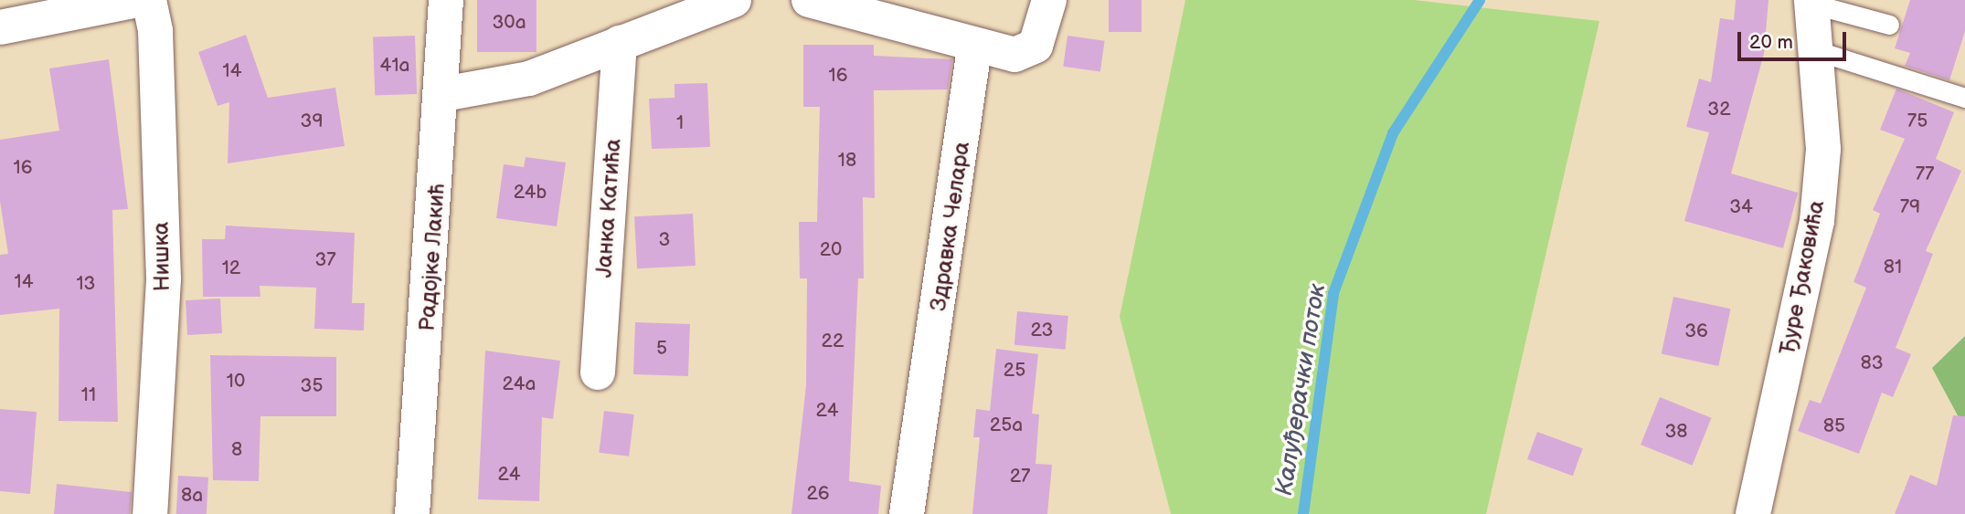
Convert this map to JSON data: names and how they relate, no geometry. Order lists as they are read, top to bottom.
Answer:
{
  "streets": {
    "street": [
      "Јанка Катића",
      "Здравка Челара",
      "Нишка",
      "Радојке Лакић",
      "Ђуре Ђаковића"
    ]
  },
  "water": ["Калуђерачки поток"],
  "house_numbers": [
    "30a",
    "41a",
    "14",
    "16",
    "32",
    "39",
    "75",
    "1",
    "18",
    "16",
    "77",
    "24b",
    "34",
    "79",
    "3",
    "20",
    "37",
    "81",
    "12",
    "14",
    "13",
    "23",
    "36",
    "22",
    "5",
    "83",
    "25",
    "10",
    "24a",
    "35",
    "11",
    "24",
    "25a",
    "85",
    "38",
    "8",
    "24",
    "27",
    "26",
    "8a"
  ],
  "scale_bar": "20 m"
}
